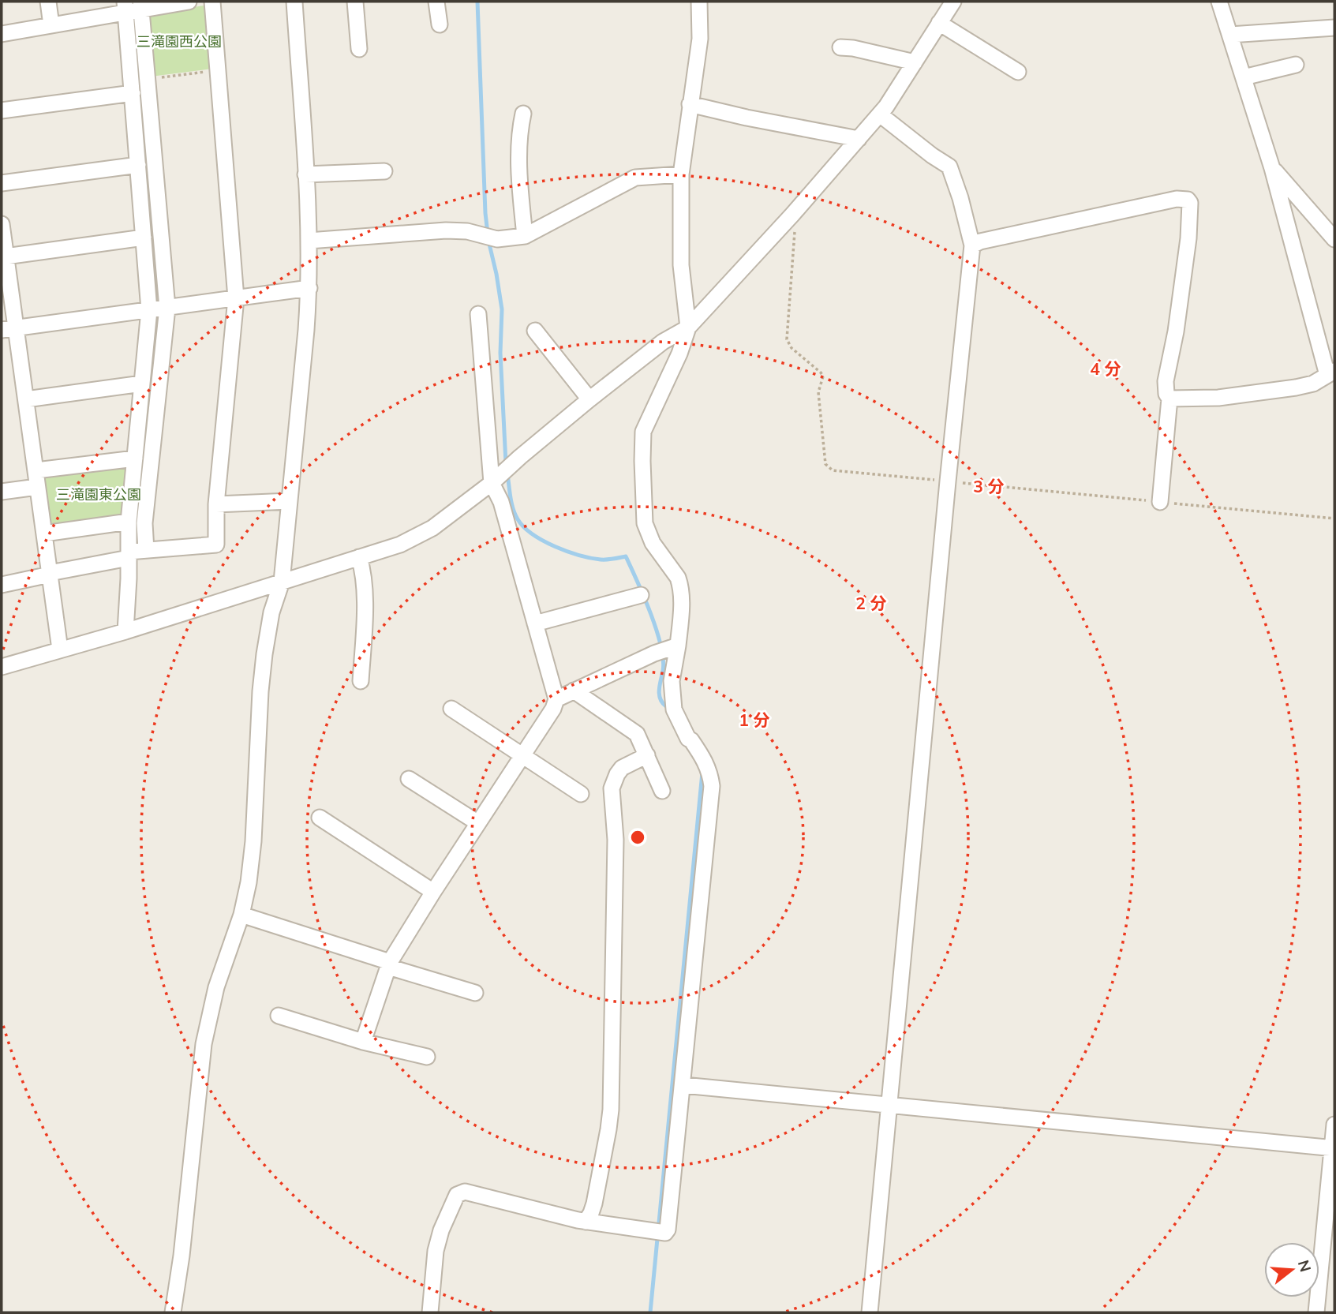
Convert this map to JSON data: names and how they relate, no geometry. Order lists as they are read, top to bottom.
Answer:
{
  "parks": ["三滝園西公園", "三滝園東公園"],
  "north": "right",
  "rings": [
    "4 分",
    "3 分",
    "2 分",
    "1 分"
  ]
}
